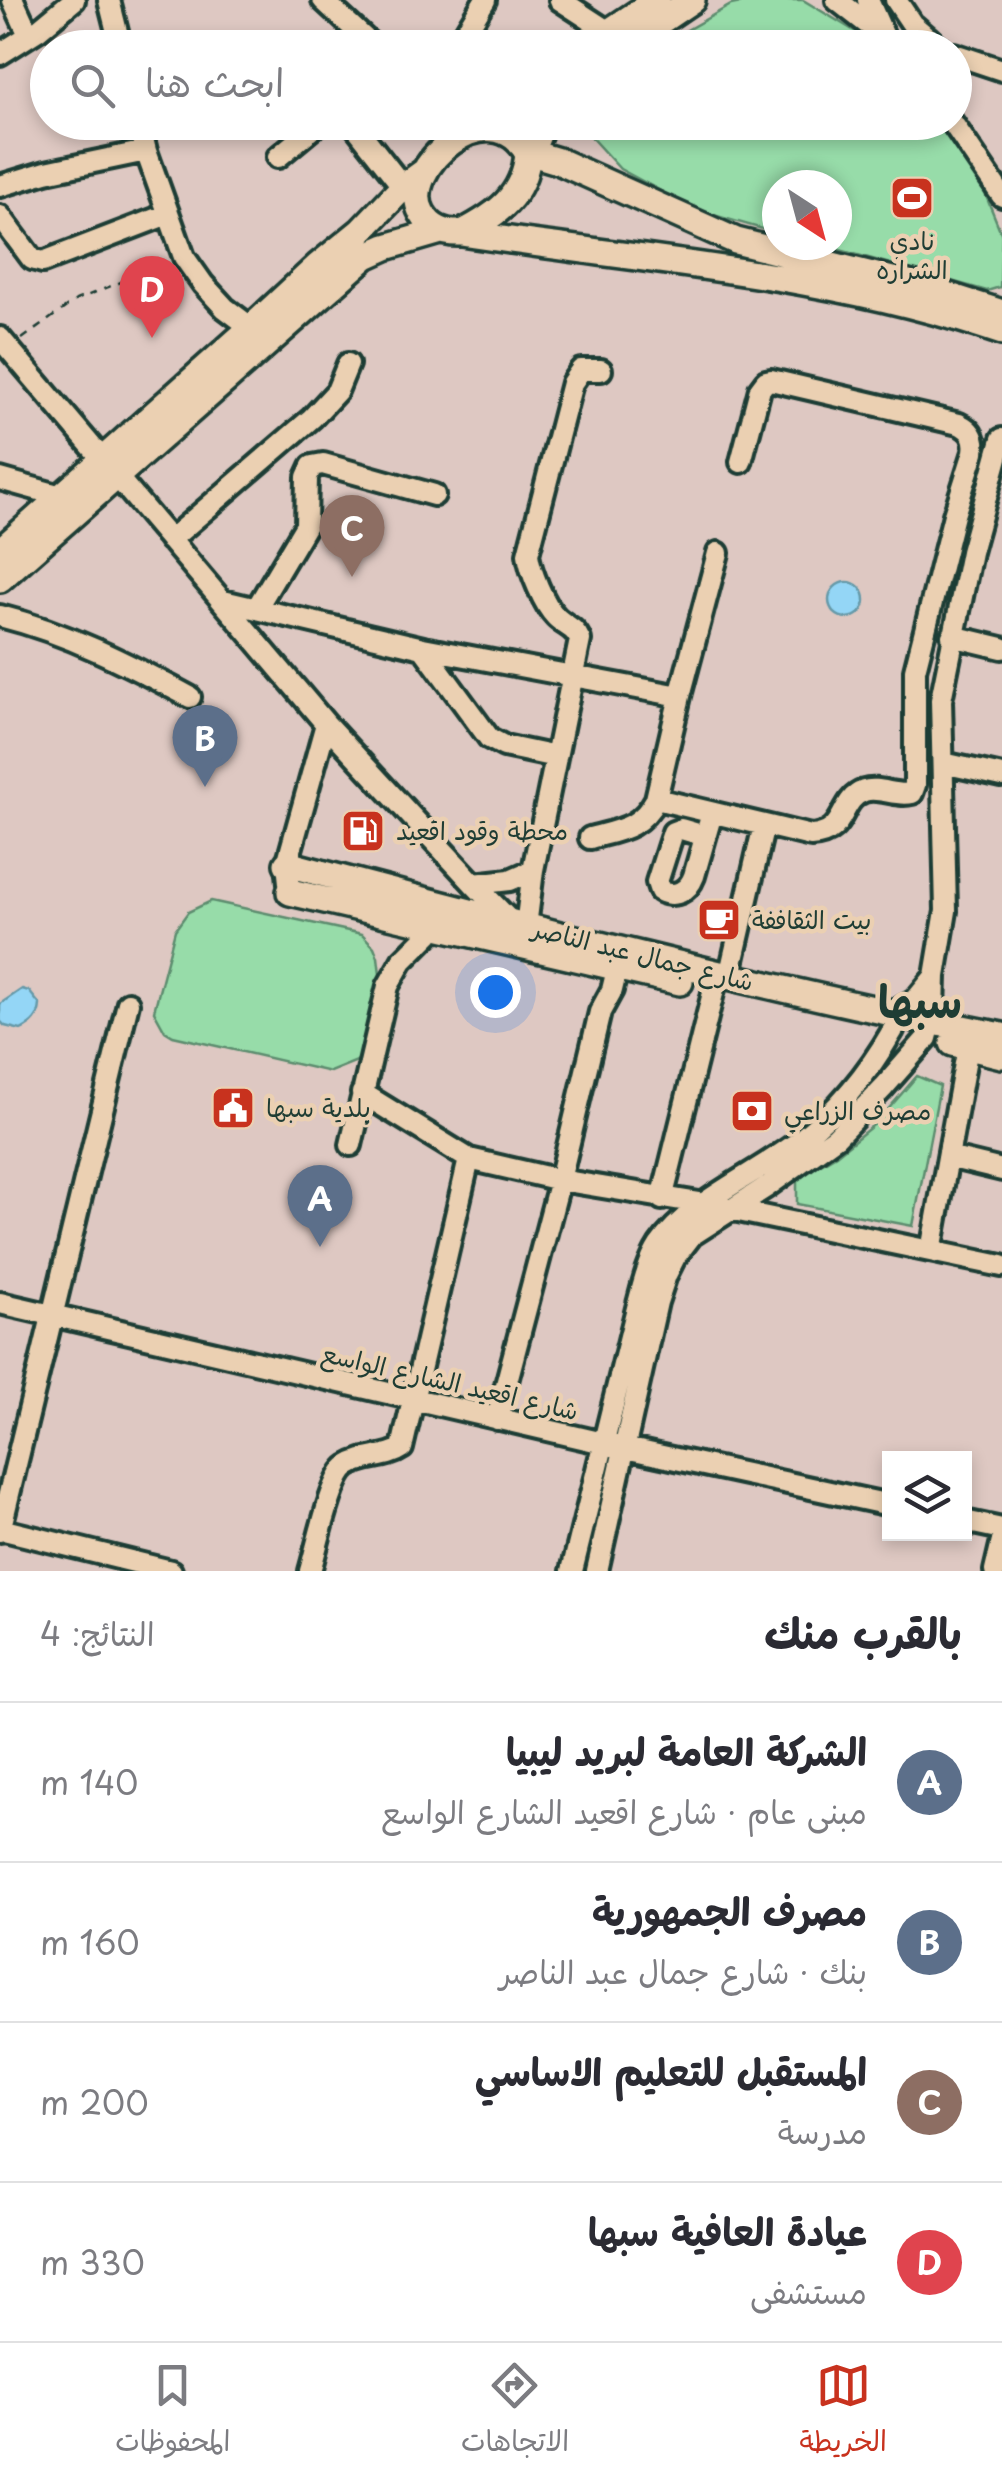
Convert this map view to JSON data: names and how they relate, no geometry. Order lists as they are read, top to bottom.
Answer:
{
  "streets": {
    "main road": ["شارع جمال عبد الناصر"],
    "street": ["شارع اقعيد الشارع الواسع"]
  },
  "districts": ["سبها"],
  "places": {
    "sports": ["نادي الشراره"],
    "fuel station": ["محطة وقود اقعيد"],
    "cafe": ["بيت الثقاففة"],
    "public building": ["بلدية سبها"],
    "bank": ["مصرف الزراعي"]
  },
  "north": "bottom right",
  "page": {
    "search": "ابحث هنا",
    "pins": [
      "D",
      "C",
      "B",
      "A"
    ],
    "heading": ["بالقرب منك", "النتائج: 4"],
    "list": [
      {
        "mark": "A",
        "name": "الشركة العامة لبريد ليبيا",
        "note": "مبنى عام · شارع اقعيد الشارع الواسع",
        "value": "140 m"
      },
      {
        "mark": "B",
        "name": "مصرف الجمهورية",
        "note": "بنك · شارع جمال عبد الناصر",
        "value": "160 m"
      },
      {
        "mark": "C",
        "name": "المستقبل للتعليم الاساسي",
        "note": "مدرسة",
        "value": "200 m"
      },
      {
        "mark": "D",
        "name": "عيادة العافية سبها",
        "note": "مستشفى",
        "value": "330 m"
      }
    ],
    "nav": ["الخريطة", "الاتجاهات", "المحفوظات"]
  }
}
